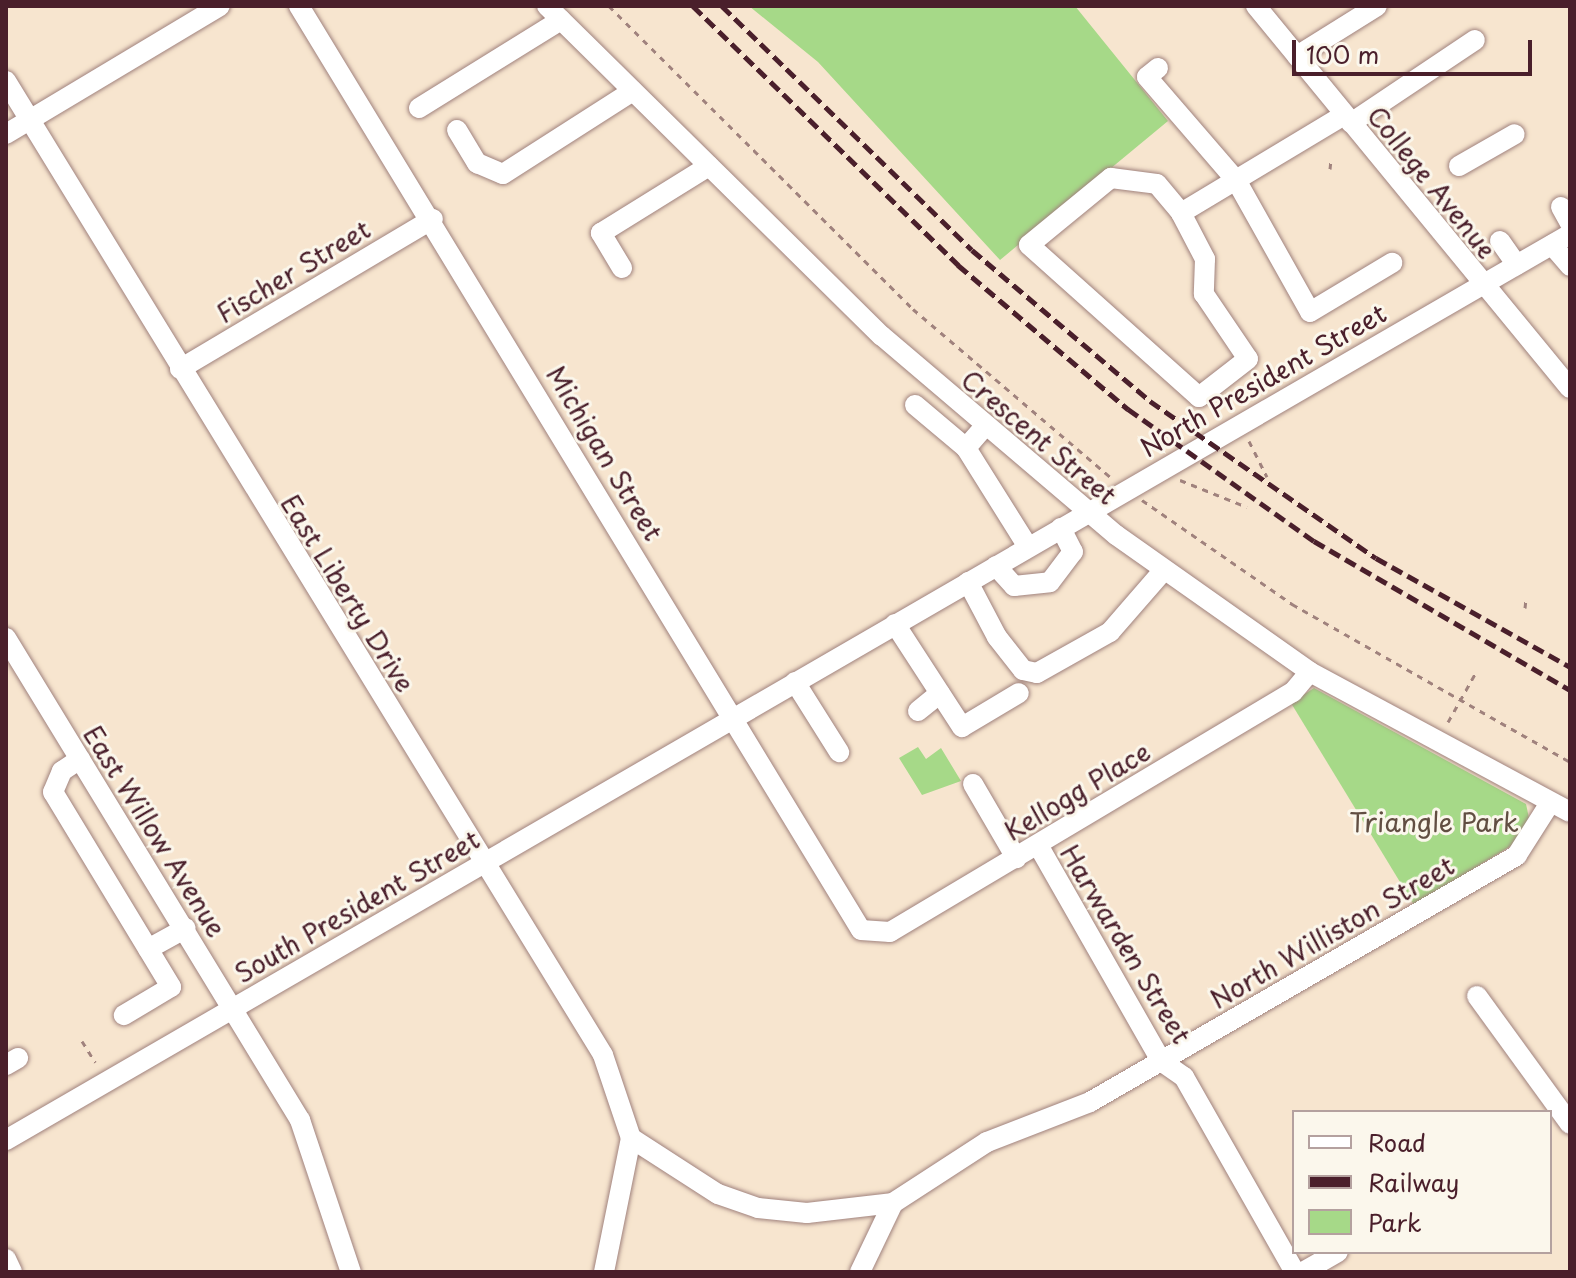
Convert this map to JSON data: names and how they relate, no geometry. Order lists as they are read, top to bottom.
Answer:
{
  "streets": {
    "street": [
      "College Avenue",
      "Fischer Street",
      "North President Street",
      "Crescent Street",
      "Michigan Street",
      "East Liberty Drive",
      "Kellogg Place",
      "East Willow Avenue",
      "South President Street",
      "North Williston Street",
      "Harwarden Street"
    ]
  },
  "crossings": [
    ["College Avenue", "North President Street"],
    ["Fischer Street", "Michigan Street"],
    ["Fischer Street", "East Liberty Drive"],
    ["North President Street", "Crescent Street"],
    ["North President Street", "Michigan Street"],
    ["North President Street", "South President Street"],
    ["Crescent Street", "Kellogg Place"],
    ["Crescent Street", "North Williston Street"],
    ["Michigan Street", "Kellogg Place"],
    ["Michigan Street", "South President Street"],
    ["East Liberty Drive", "South President Street"],
    ["Kellogg Place", "Harwarden Street"],
    ["East Willow Avenue", "South President Street"],
    ["North Williston Street", "Harwarden Street"]
  ],
  "parks": ["Triangle Park"],
  "legend": ["Road", "Railway", "Park"],
  "scale_bar": "100 m"
}
